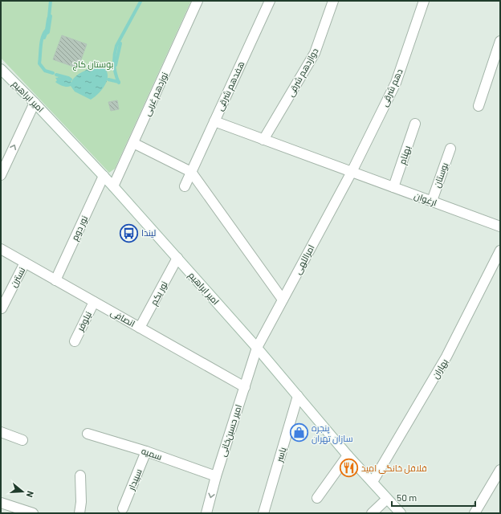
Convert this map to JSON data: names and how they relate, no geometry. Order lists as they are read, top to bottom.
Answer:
{
  "streets": {
    "street": [
      "دوازدهم شرقی",
      "هفدهم شرقی",
      "دهم شرقی",
      "نوزدهم غربی",
      "امیر ابراهیم",
      "بهنام",
      "بوستان",
      "ارغوان",
      "نور دوم",
      "امراللهی",
      "نسترن",
      "نور یکم",
      "انصافی",
      "نیلوفر",
      "بهاران",
      "امیر حسین‌خانی",
      "سمیه",
      "یاسر",
      "سپیدار"
    ]
  },
  "crossings": [
    ["دوازدهم شرقی", "ارغوان"],
    ["هفدهم شرقی", "ارغوان"],
    ["دهم شرقی", "ارغوان"],
    ["دهم شرقی", "امراللهی"],
    ["نوزدهم غربی", "امیر ابراهیم"],
    ["امیر ابراهیم", "نور دوم"],
    ["امیر ابراهیم", "امراللهی"],
    ["امیر ابراهیم", "نور یکم"],
    ["امیر ابراهیم", "بهاران"],
    ["امیر ابراهیم", "امیر حسین‌خانی"],
    ["امیر ابراهیم", "یاسر"],
    ["بهنام", "ارغوان"],
    ["بوستان", "ارغوان"],
    ["ارغوان", "امراللهی"],
    ["نور دوم", "انصافی"],
    ["امراللهی", "امیر حسین‌خانی"],
    ["نسترن", "انصافی"],
    ["نور یکم", "انصافی"],
    ["انصافی", "نیلوفر"],
    ["انصافی", "امیر حسین‌خانی"],
    ["امیر حسین‌خانی", "سمیه"],
    ["سمیه", "سپیدار"]
  ],
  "parks": ["بوستان کاج"],
  "places": {
    "bus stop": ["لیندا"],
    "shop": ["پنجره سازان تهران"],
    "restaurant": ["فلافل خانگی امید"]
  },
  "scale_bar": "50 m",
  "north": "right"
}
